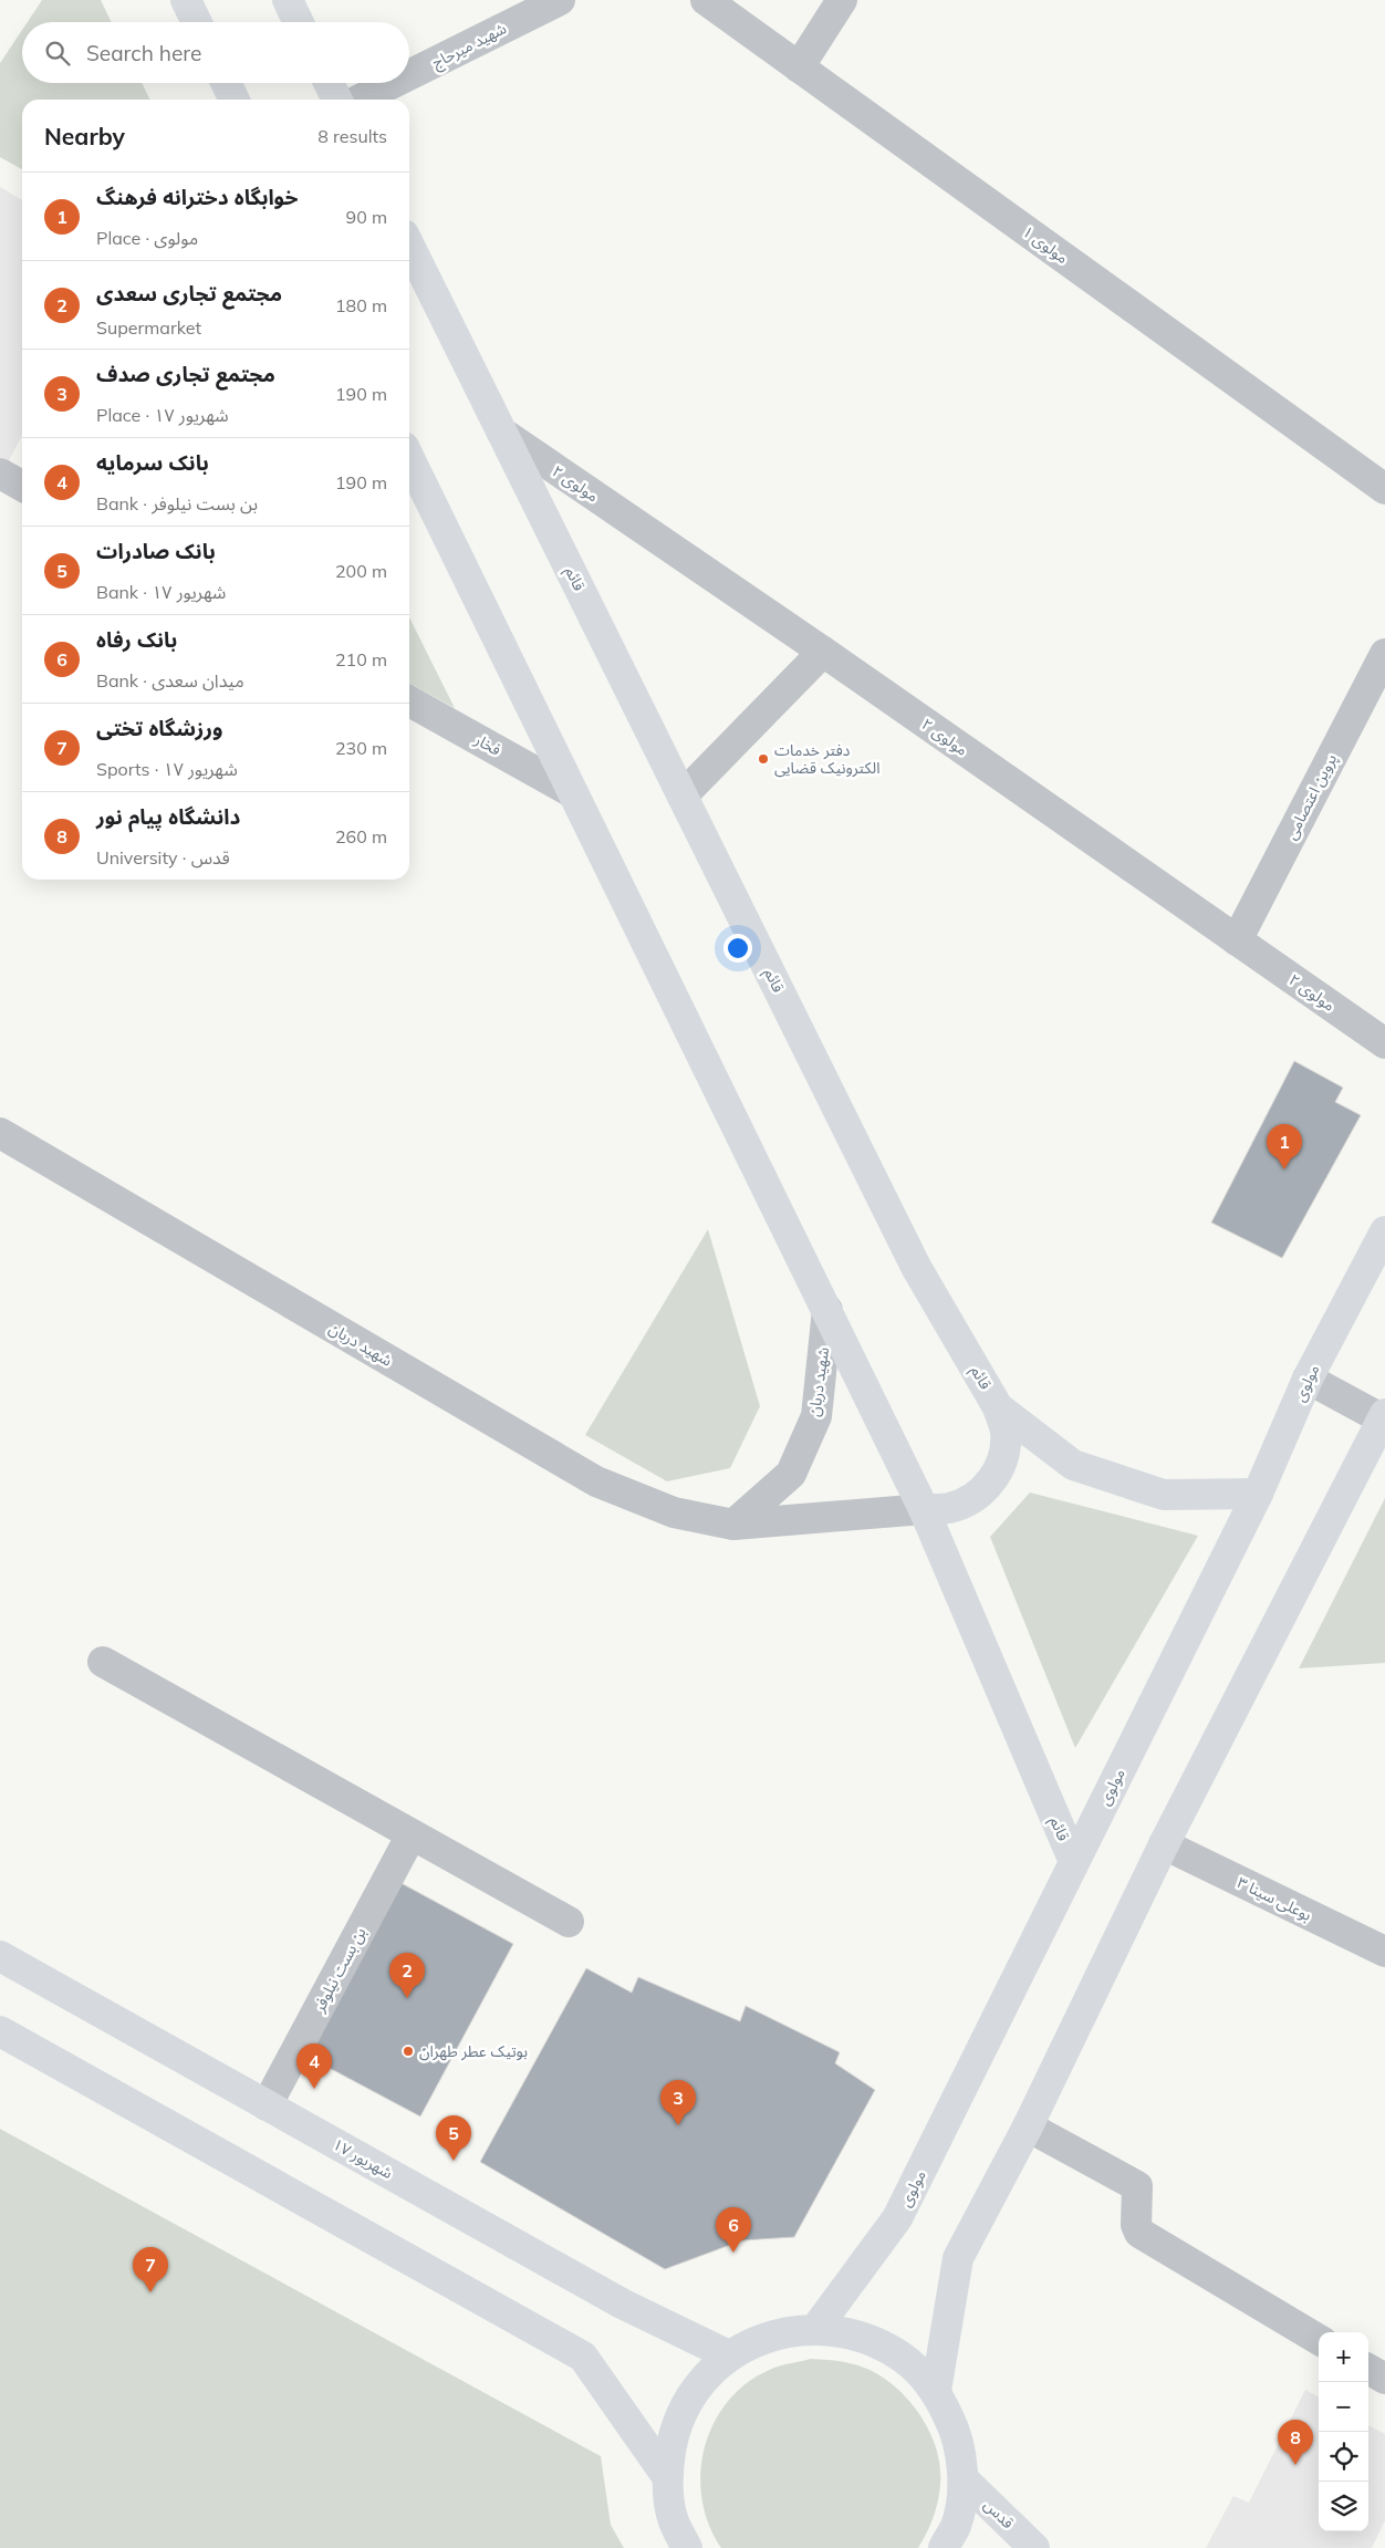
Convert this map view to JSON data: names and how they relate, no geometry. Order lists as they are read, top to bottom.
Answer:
{
  "streets": {
    "main road": [
      "قائم",
      "مولوی",
      "۱۷ شهریور",
      "قدس"
    ],
    "street": [
      "شهید میرحاج",
      "مولوی ۱",
      "مولوی ۲",
      "فخار",
      "پروین اعتصامی",
      "شهید دربان",
      "بوعلی سینا ۳",
      "بن بست نیلوفر"
    ]
  },
  "crossings": [
    ["مولوی ۲", "قائم"],
    ["مولوی ۲", "پروین اعتصامی"],
    ["قائم", "فخار"],
    ["قائم", "شهید دربان"],
    ["قائم", "مولوی"],
    ["بن بست نیلوفر", "۱۷ شهریور"]
  ],
  "places": ["دفتر خدمات الکترونیک قضایی", "بوتیک عطر طهران"],
  "page": {
    "search": "Search here",
    "heading": ["Nearby", "8 results"],
    "list": [
      {
        "mark": "1",
        "name": "خوابگاه دخترانه فرهنگ",
        "note": "Place · مولوی",
        "value": "90 m"
      },
      {
        "mark": "2",
        "name": "مجتمع تجاری سعدی",
        "note": "Supermarket",
        "value": "180 m"
      },
      {
        "mark": "3",
        "name": "مجتمع تجاری صدف",
        "note": "Place · ۱۷ شهریور",
        "value": "190 m"
      },
      {
        "mark": "4",
        "name": "بانک سرمایه",
        "note": "Bank · بن بست نیلوفر",
        "value": "190 m"
      },
      {
        "mark": "5",
        "name": "بانک صادرات",
        "note": "Bank · ۱۷ شهریور",
        "value": "200 m"
      },
      {
        "mark": "6",
        "name": "بانک رفاه",
        "note": "Bank · میدان سعدی",
        "value": "210 m"
      },
      {
        "mark": "7",
        "name": "ورزشگاه تختی",
        "note": "Sports · ۱۷ شهریور",
        "value": "230 m"
      },
      {
        "mark": "8",
        "name": "دانشگاه پیام نور",
        "note": "University · قدس",
        "value": "260 m"
      }
    ],
    "pins": [
      "1",
      "2",
      "4",
      "3",
      "5",
      "6",
      "7",
      "8"
    ],
    "map_buttons": ["+", "−"]
  }
}
